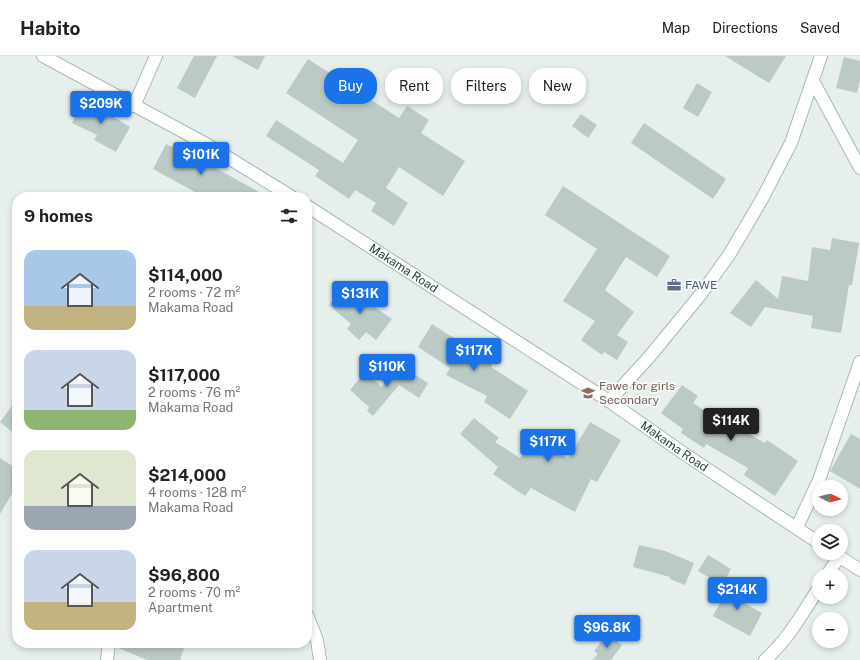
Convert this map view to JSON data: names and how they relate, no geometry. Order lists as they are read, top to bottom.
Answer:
{
  "streets": {
    "street": ["Makama Road"]
  },
  "places": {
    "office": ["FAWE"],
    "school or university": ["Fawe for girls Secondary"]
  },
  "north": "right",
  "page": {
    "header": "Habito",
    "nav": ["Map", "Directions", "Saved"],
    "chip": [
      "Buy",
      "Rent",
      "Filters",
      "New"
    ],
    "price": [
      "$209K",
      "$101K",
      "$131K",
      "$117K",
      "$110K",
      "$114K",
      "$117K",
      "$214K",
      "$96.8K"
    ],
    "heading": "9 homes",
    "list": [
      {
        "name": "$114,000",
        "note": "2 rooms · 72 m² · Makama Road"
      },
      {
        "name": "$117,000",
        "note": "2 rooms · 76 m² · Makama Road"
      },
      {
        "name": "$214,000",
        "note": "4 rooms · 128 m² · Makama Road"
      },
      {
        "name": "$96,800",
        "note": "2 rooms · 70 m² · Apartment"
      }
    ],
    "map_buttons": ["+", "−"]
  }
}
